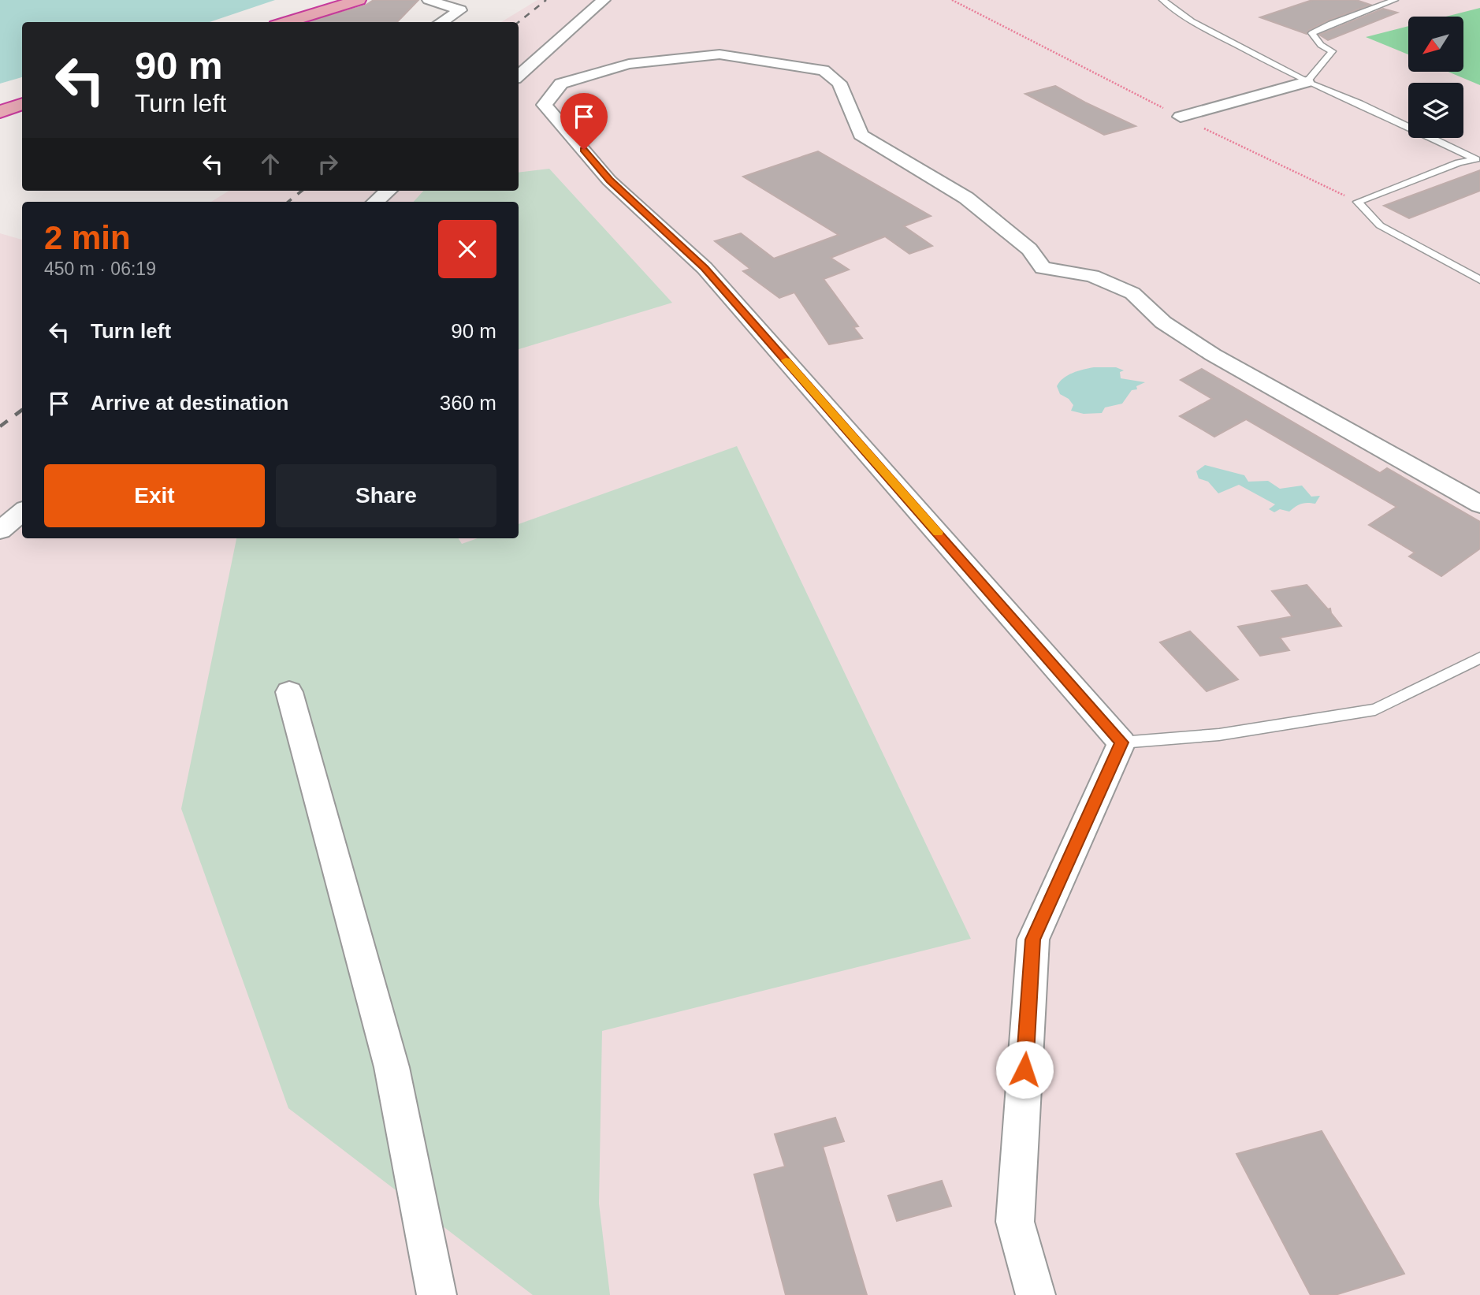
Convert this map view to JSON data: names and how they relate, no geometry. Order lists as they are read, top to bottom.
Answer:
{
  "north": "bottom left",
  "page": {
    "turn": ["90 m", "Turn left"],
    "heading": ["2 min", "450 m · 06:19"],
    "list": [
      {
        "name": "Turn left",
        "value": "90 m"
      },
      {
        "name": "Arrive at destination",
        "value": "360 m"
      }
    ],
    "buttons": ["Exit", "Share"]
  }
}
